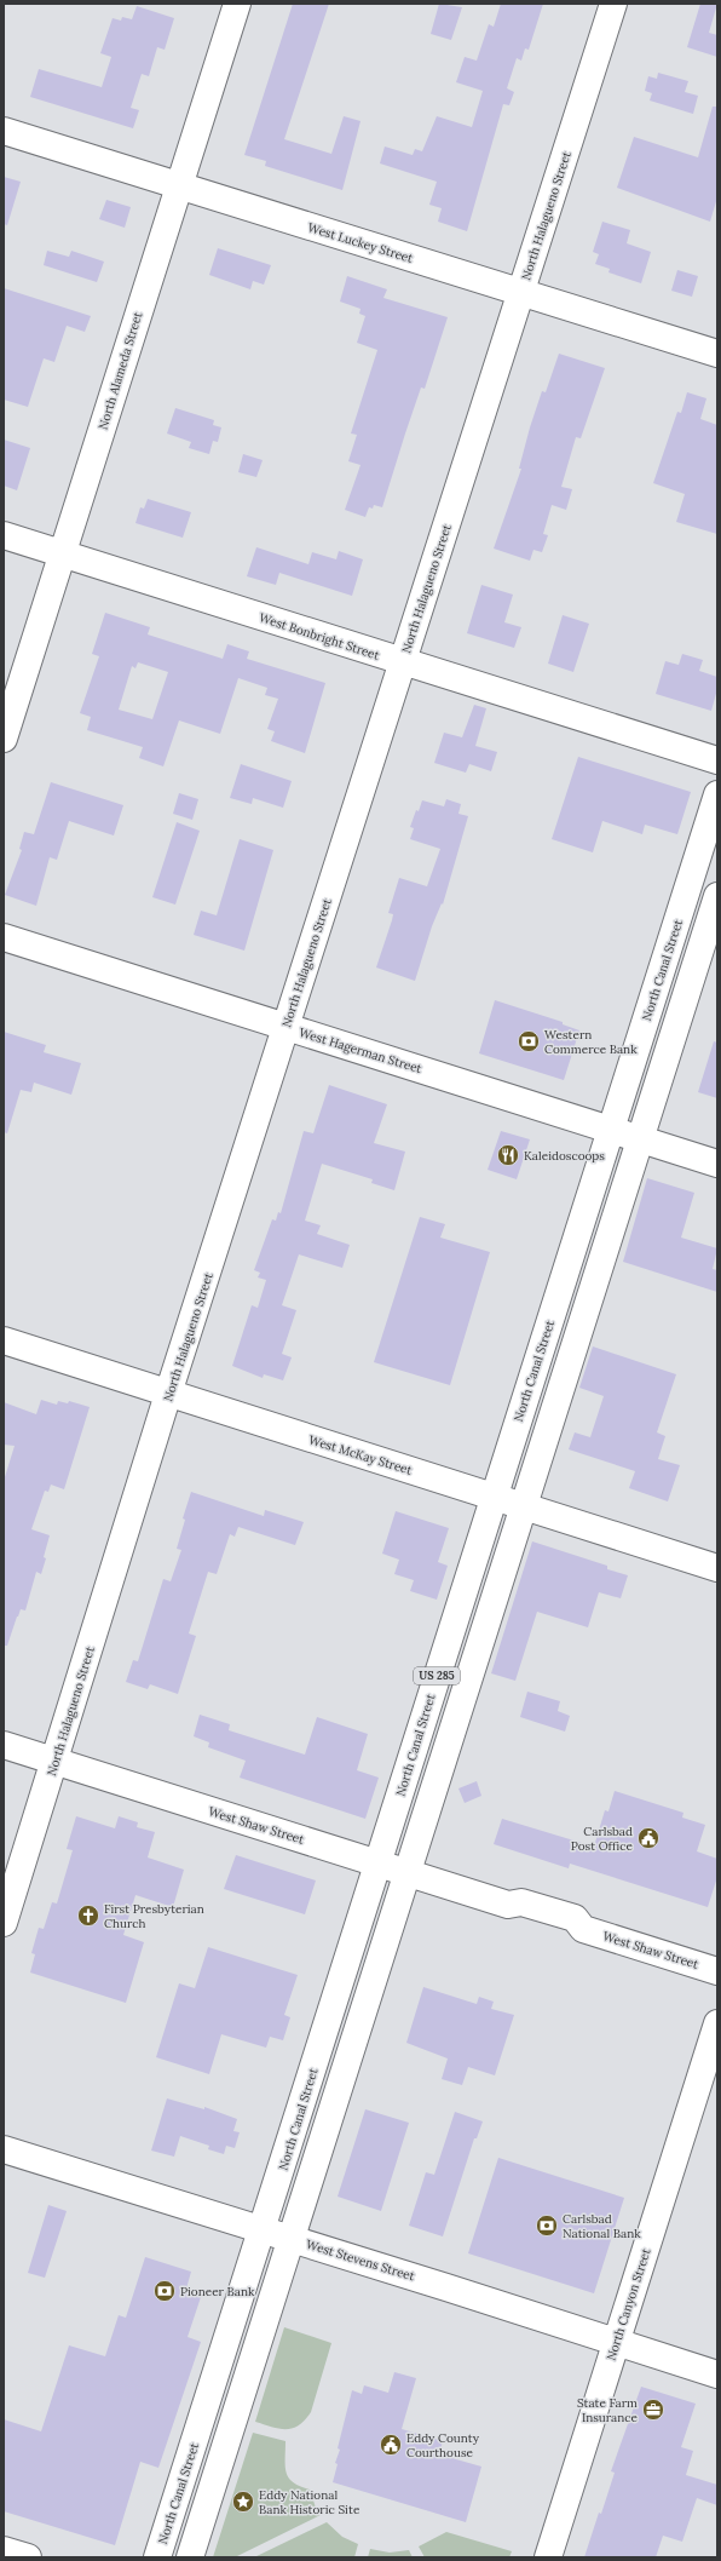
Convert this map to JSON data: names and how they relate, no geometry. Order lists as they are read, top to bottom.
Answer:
{
  "streets": {
    "main road": [
      "North Halagueno Street",
      "West Luckey Street",
      "North Alameda Street",
      "West Bonbright Street",
      "North Canal Street",
      "West Hagerman Street",
      "West McKay Street",
      "US 285",
      "West Shaw Street",
      "West Stevens Street",
      "North Canyon Street"
    ]
  },
  "crossings": [
    ["North Halagueno Street", "West Luckey Street"],
    ["North Halagueno Street", "West Bonbright Street"],
    ["North Halagueno Street", "West Hagerman Street"],
    ["North Halagueno Street", "West McKay Street"],
    ["North Halagueno Street", "West Shaw Street"],
    ["West Luckey Street", "North Alameda Street"],
    ["North Alameda Street", "West Bonbright Street"],
    ["North Canal Street", "West Hagerman Street"],
    ["North Canal Street", "West McKay Street"],
    ["North Canal Street", "West Shaw Street"],
    ["North Canal Street", "West Stevens Street"],
    ["West Hagerman Street", "US 285"],
    ["West McKay Street", "US 285"],
    ["US 285", "West Shaw Street"],
    ["US 285", "West Stevens Street"],
    ["West Stevens Street", "North Canyon Street"]
  ],
  "places": {
    "bank": ["Western Commerce Bank", "Carlsbad National Bank", "Pioneer Bank"],
    "restaurant": ["Kaleidoscoops"],
    "public building": ["Carlsbad Post Office", "Eddy County Courthouse"],
    "church": ["First Presbyterian Church"],
    "office": ["State Farm Insurance"],
    "place": ["Eddy National Bank Historic Site"]
  }
}
